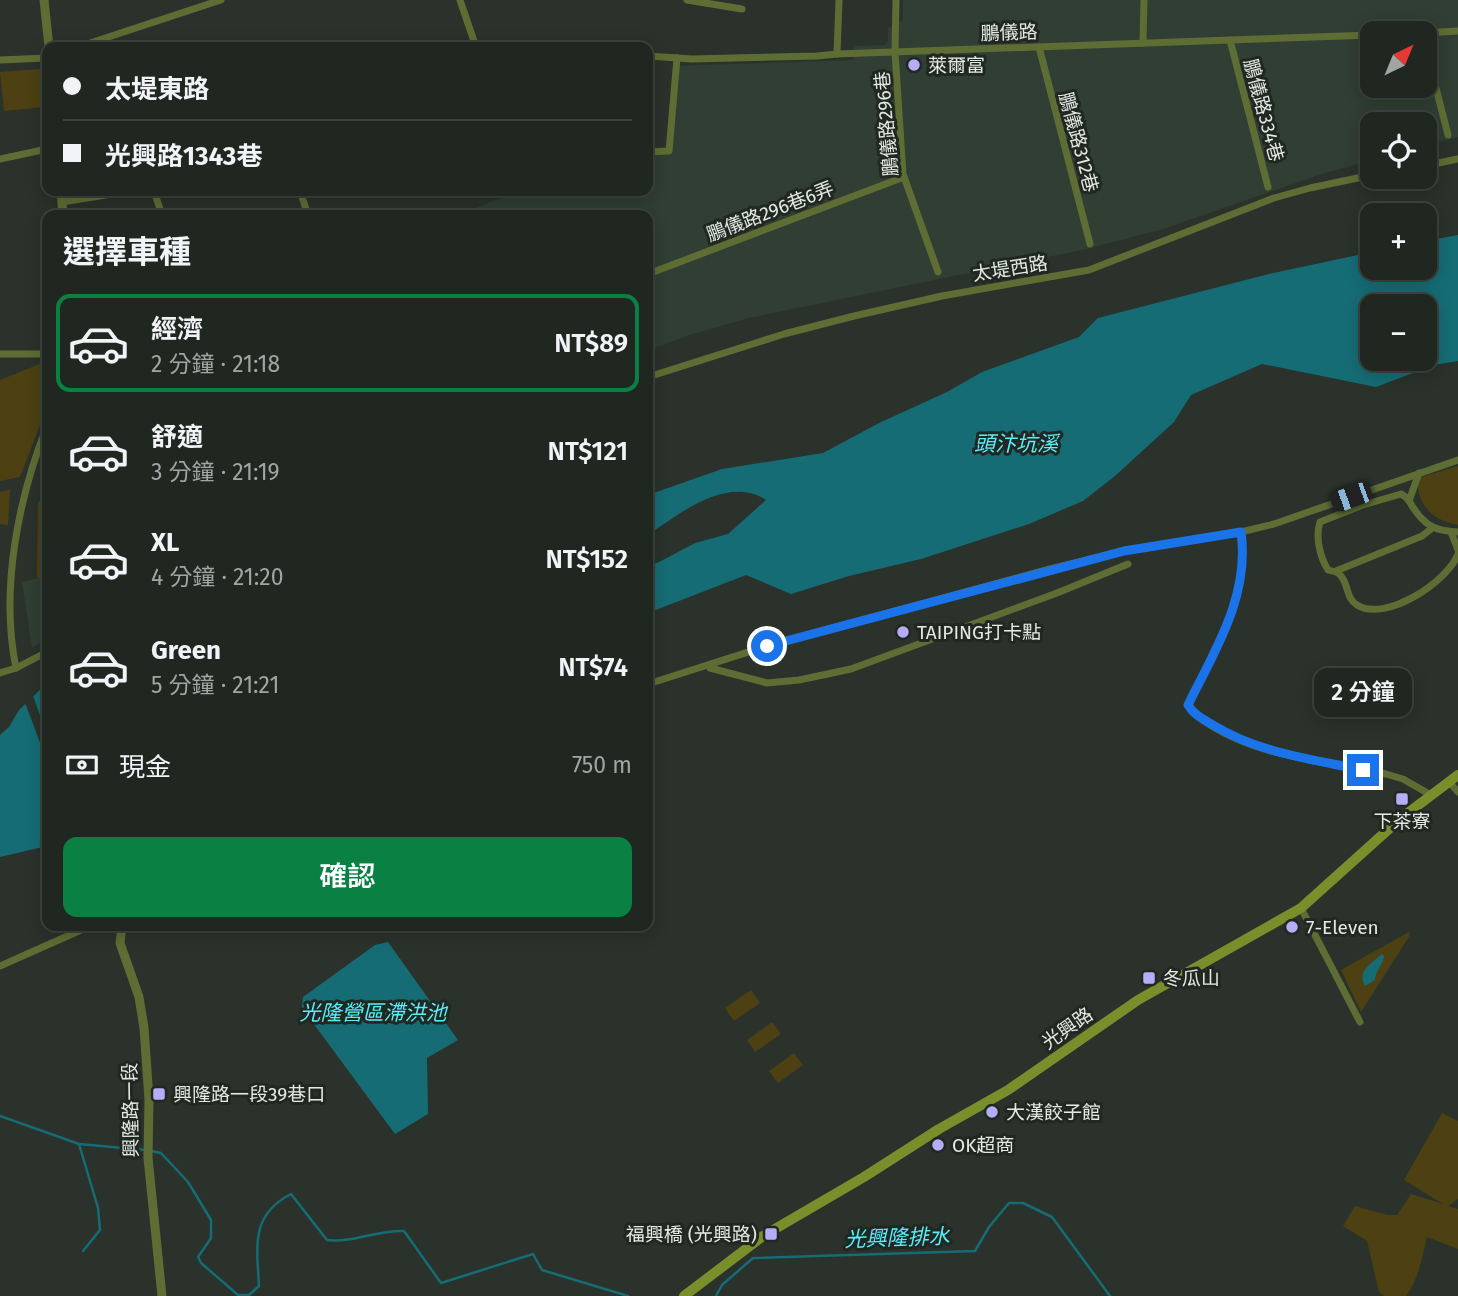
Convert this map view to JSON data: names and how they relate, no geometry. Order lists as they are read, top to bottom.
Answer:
{
  "streets": {
    "main road": ["光興路"],
    "street": [
      "鵬儀路",
      "鵬儀路334巷",
      "鵬儀路296巷",
      "鵬儀路312巷",
      "鵬儀路296巷6弄",
      "太堤西路",
      "興隆路一段"
    ]
  },
  "crossings": [
    ["鵬儀路", "鵬儀路334巷"],
    ["鵬儀路", "鵬儀路296巷"],
    ["鵬儀路", "鵬儀路312巷"],
    ["鵬儀路296巷", "鵬儀路296巷6弄"]
  ],
  "water": ["頭汴坑溪", "光隆營區滯洪池", "光興隆排水"],
  "places": {
    "other": [
      "萊爾富",
      "TAIPING打卡點",
      "7-Eleven",
      "大漢餃子館",
      "OK超商"
    ],
    "transit": [
      "下茶寮",
      "冬瓜山",
      "興隆路一段39巷口",
      "福興橋 (光興路)"
    ]
  },
  "north": "top right",
  "page": {
    "map_buttons": ["+", "−"],
    "banner": ["太堤東路", "光興路1343巷"],
    "heading": "選擇車種",
    "list": [
      {
        "name": "經濟",
        "note": "2 分鐘 · 21:18",
        "value": "NT$89"
      },
      {
        "name": "舒適",
        "note": "3 分鐘 · 21:19",
        "value": "NT$121"
      },
      {
        "name": "XL",
        "note": "4 分鐘 · 21:20",
        "value": "NT$152"
      },
      {
        "name": "Green",
        "note": "5 分鐘 · 21:21",
        "value": "NT$74"
      }
    ],
    "bubble": "2 分鐘",
    "pay": ["現金", "750 m"],
    "buttons": "確認"
  }
}
